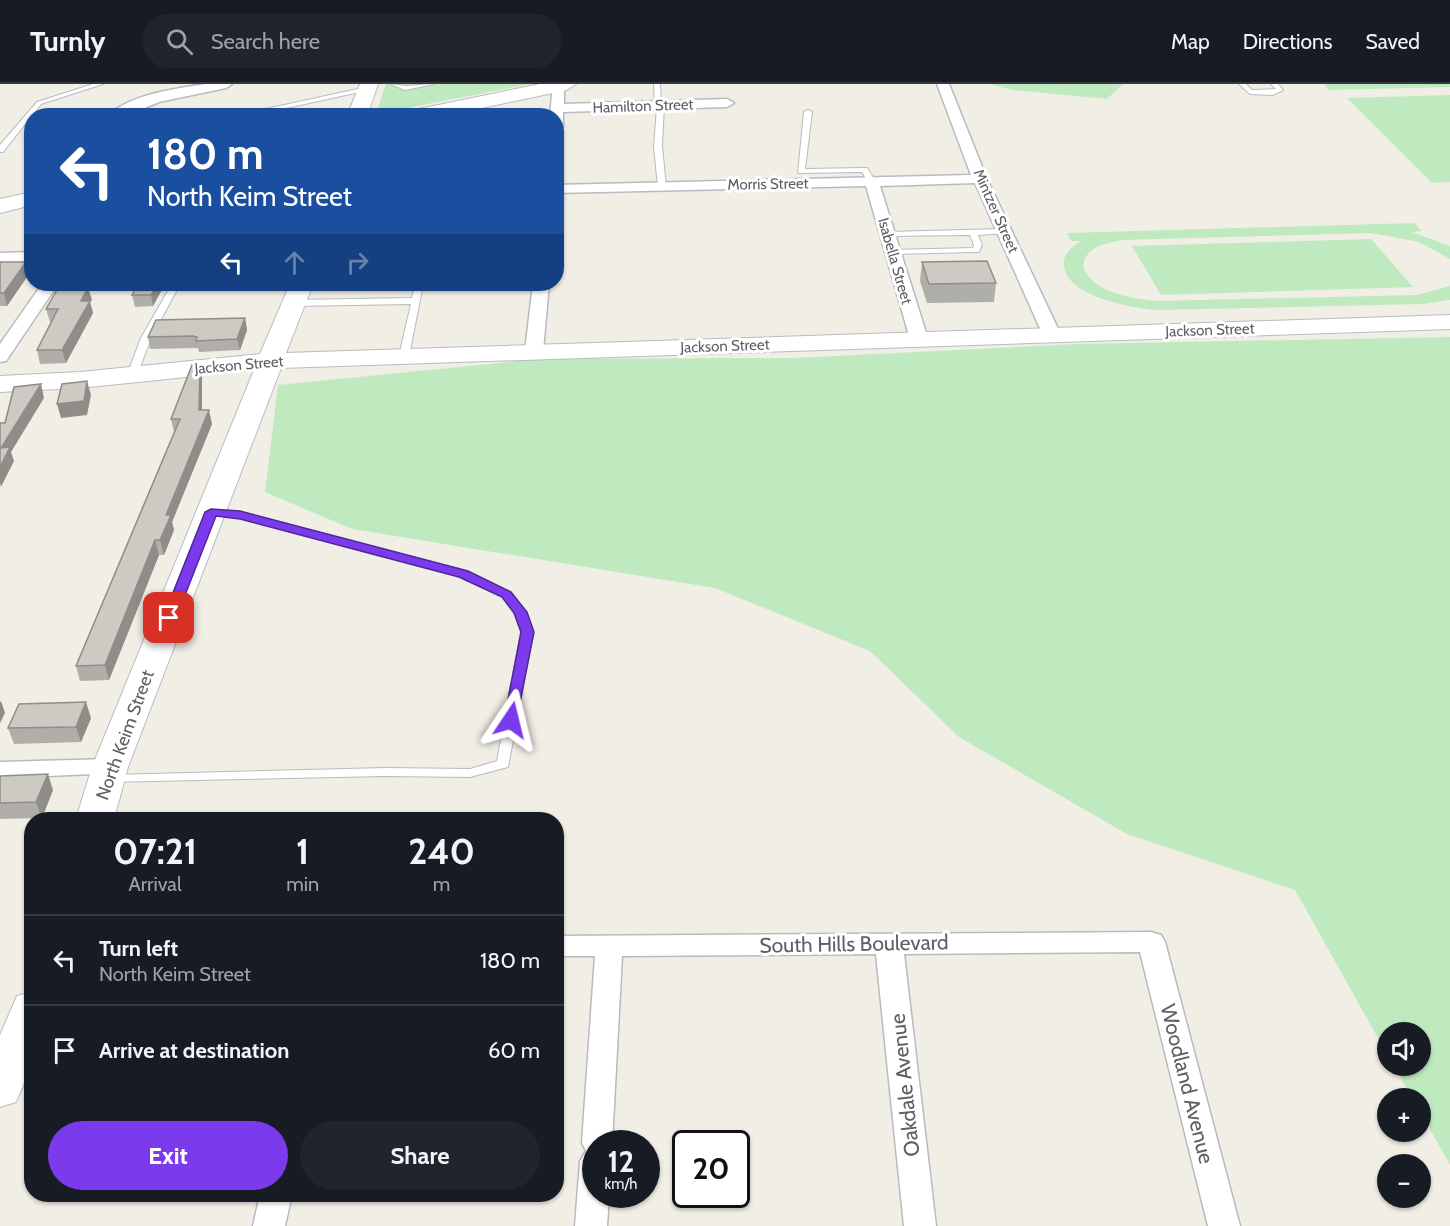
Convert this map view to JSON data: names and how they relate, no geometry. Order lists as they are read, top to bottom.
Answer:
{
  "streets": {
    "street": [
      "Hamilton Street",
      "Morris Street",
      "Mintzer Street",
      "Isabella Street",
      "Jackson Street",
      "North Keim Street",
      "South Hills Boulevard",
      "Woodland Avenue",
      "Oakdale Avenue"
    ]
  },
  "crossings": [
    ["Morris Street", "Mintzer Street"],
    ["Morris Street", "Isabella Street"],
    ["Mintzer Street", "Jackson Street"],
    ["Isabella Street", "Jackson Street"],
    ["Jackson Street", "North Keim Street"],
    ["South Hills Boulevard", "Woodland Avenue"],
    ["South Hills Boulevard", "Oakdale Avenue"]
  ],
  "page": {
    "header": "Turnly",
    "search": "Search here",
    "nav": ["Map", "Directions", "Saved"],
    "turn": ["180 m", "North Keim Street"],
    "eta": [
      "07:21",
      "Arrival",
      "1",
      "min",
      "240",
      "m"
    ],
    "list": [
      {
        "name": "Turn left",
        "note": "North Keim Street",
        "value": "180 m"
      },
      {
        "name": "Arrive at destination",
        "value": "60 m"
      }
    ],
    "map_buttons": ["+", "−"],
    "buttons": ["Exit", "Share"],
    "speed": "12 km/h",
    "limit": "20"
  }
}
